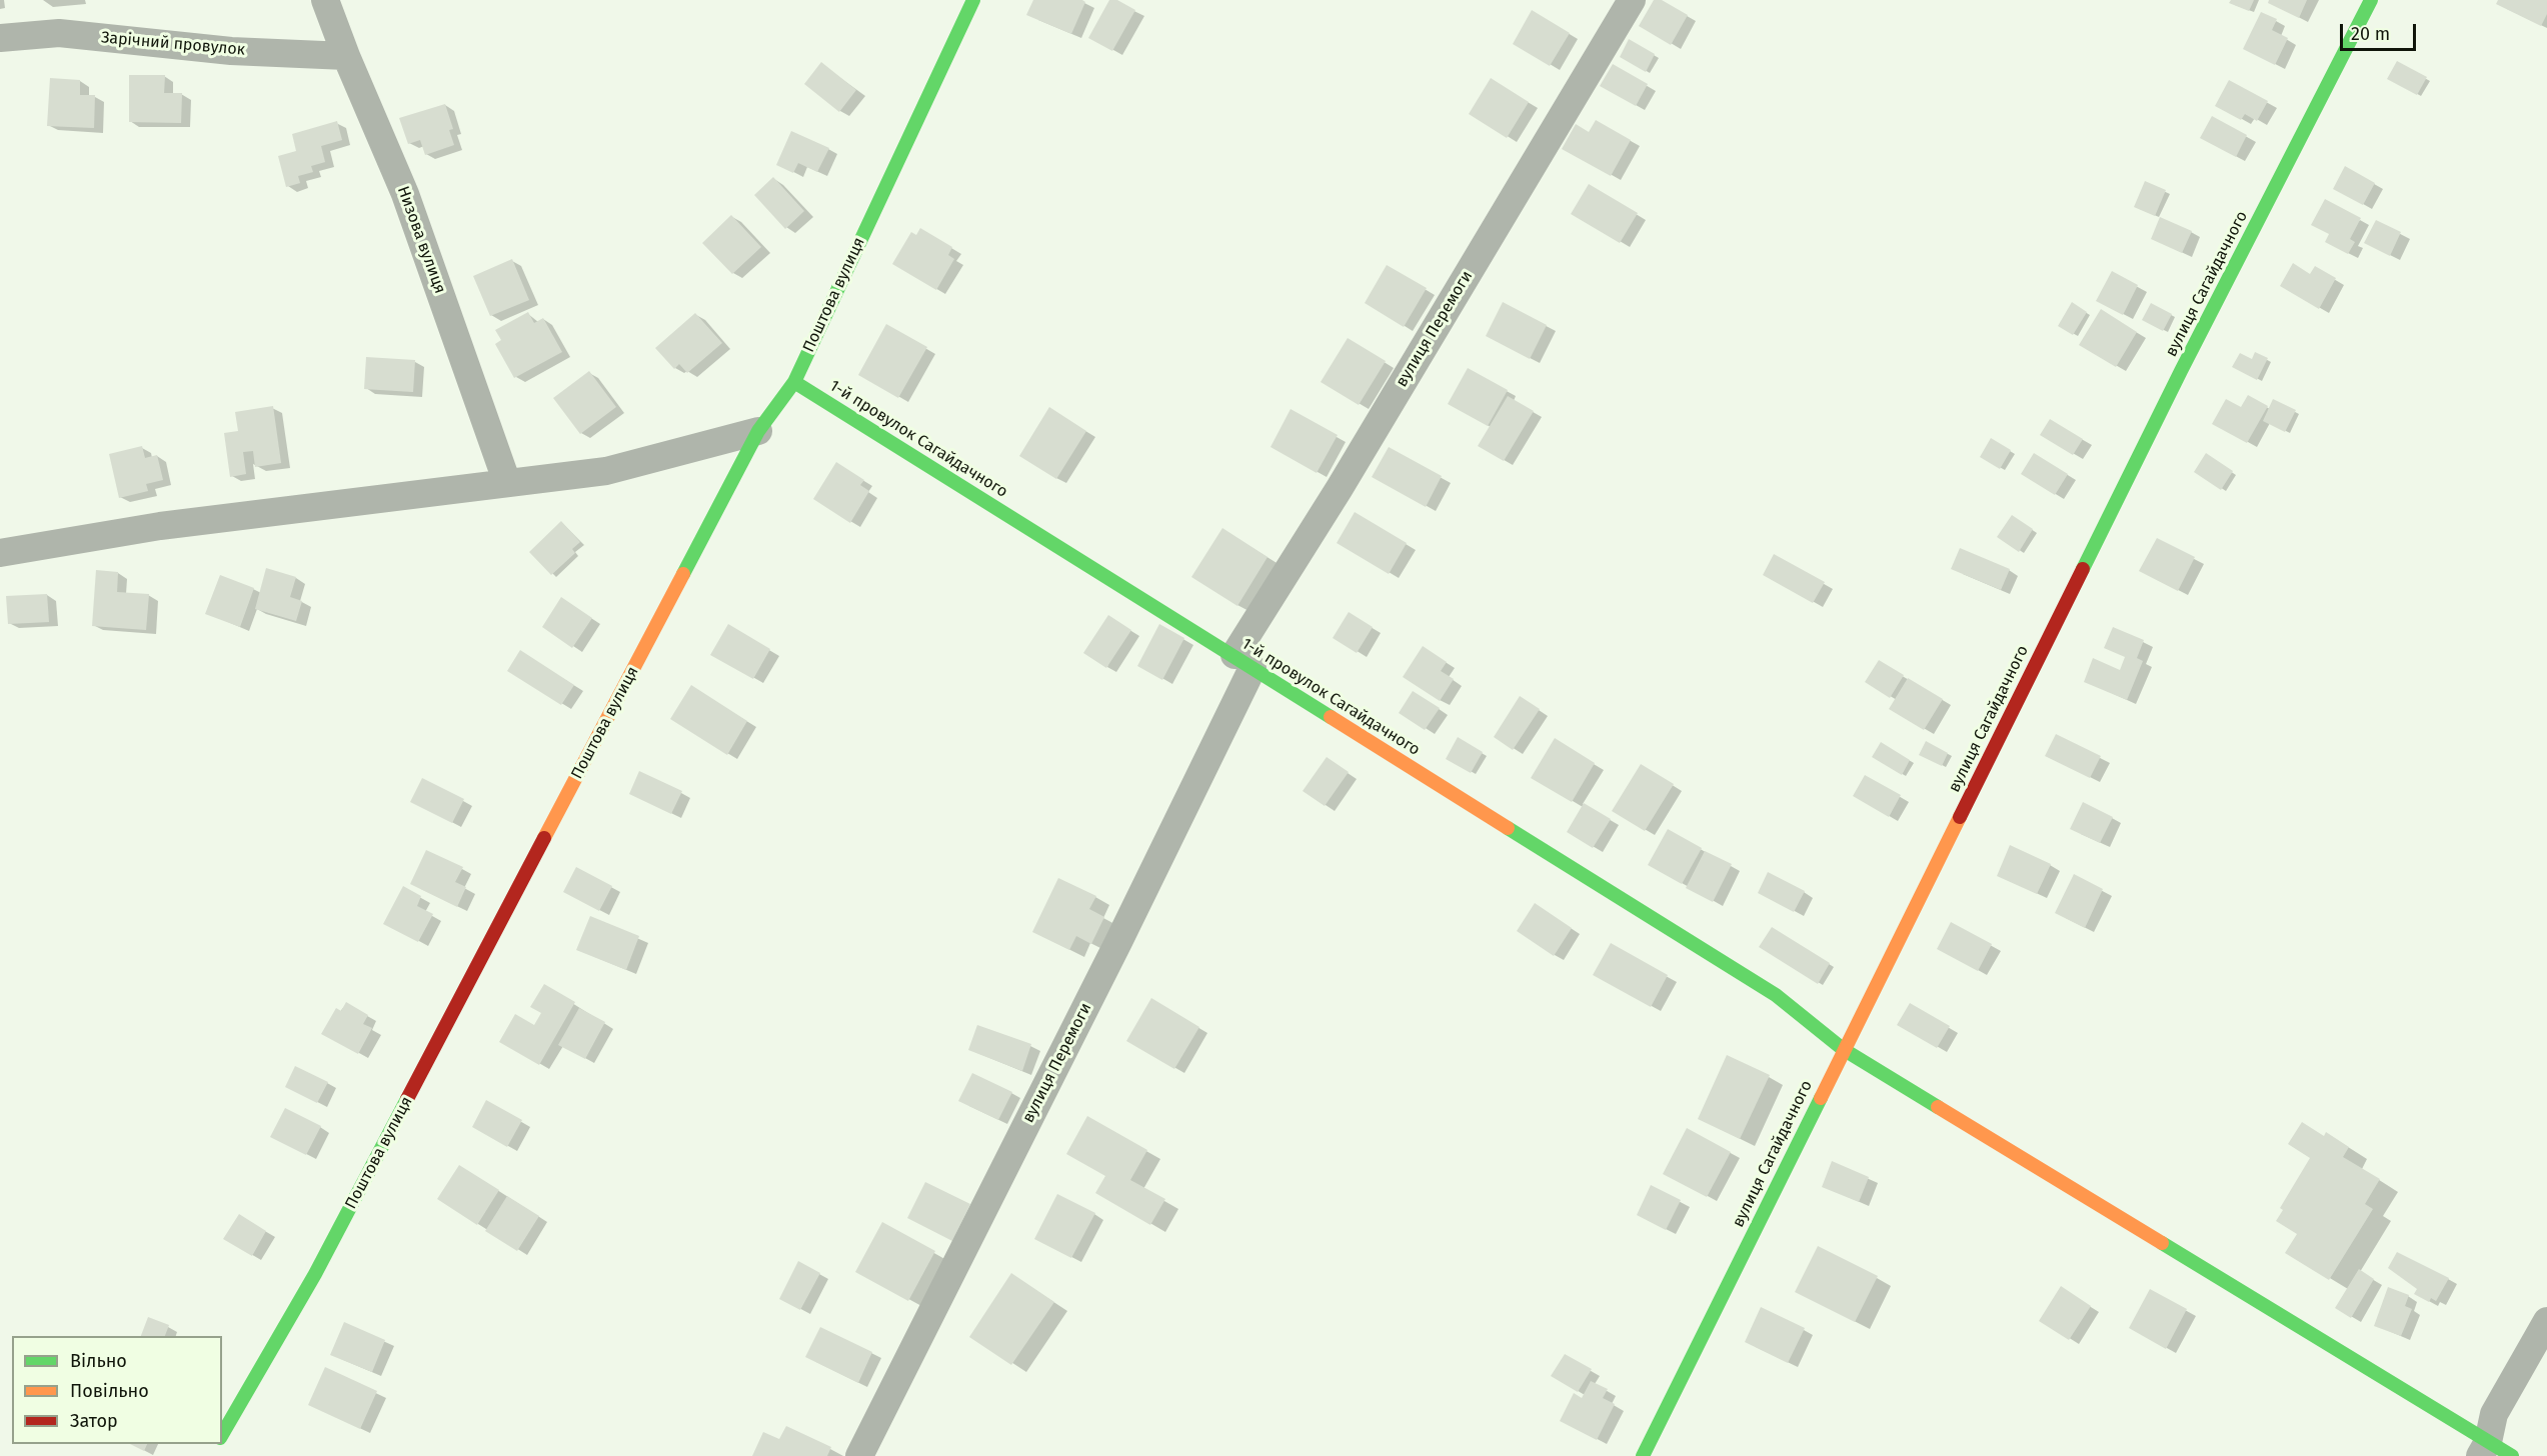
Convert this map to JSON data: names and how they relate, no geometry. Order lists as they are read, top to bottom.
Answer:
{
  "streets": {
    "street": [
      "Зарічний провулок",
      "Низова вулиця",
      "вулиця Сагайдачного",
      "Поштова вулиця",
      "вулиця Перемоги",
      "1-й провулок Сагайдачного"
    ]
  },
  "crossings": [
    ["Зарічний провулок", "Низова вулиця"],
    ["вулиця Сагайдачного", "1-й провулок Сагайдачного"],
    ["Поштова вулиця", "1-й провулок Сагайдачного"],
    ["вулиця Перемоги", "1-й провулок Сагайдачного"]
  ],
  "legend": ["Вільно", "Повільно", "Затор"],
  "scale_bar": "20 m"
}
